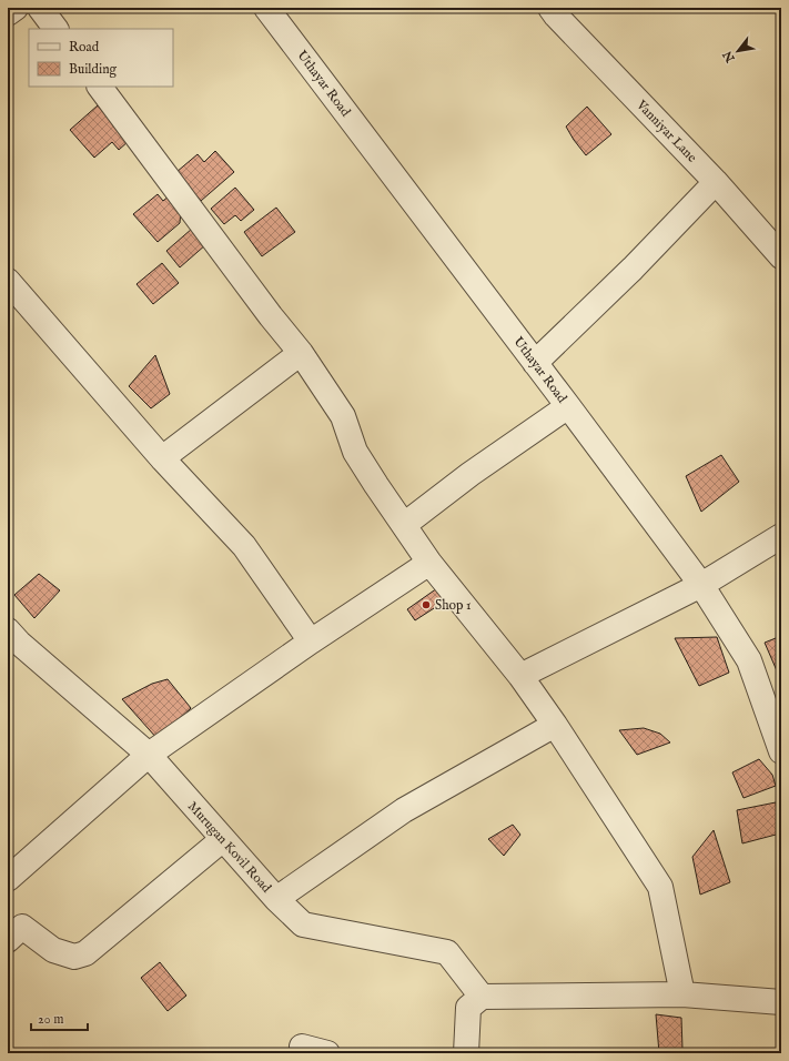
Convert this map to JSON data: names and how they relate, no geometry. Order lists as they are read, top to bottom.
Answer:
{
  "streets": {
    "street": ["Uthayar Road", "Vanniyar Lane", "Murugan Kovil Road"]
  },
  "places": ["Shop 1"],
  "legend": ["Road", "Building"],
  "scale_bar": "20 m",
  "north": "bottom left"
}
